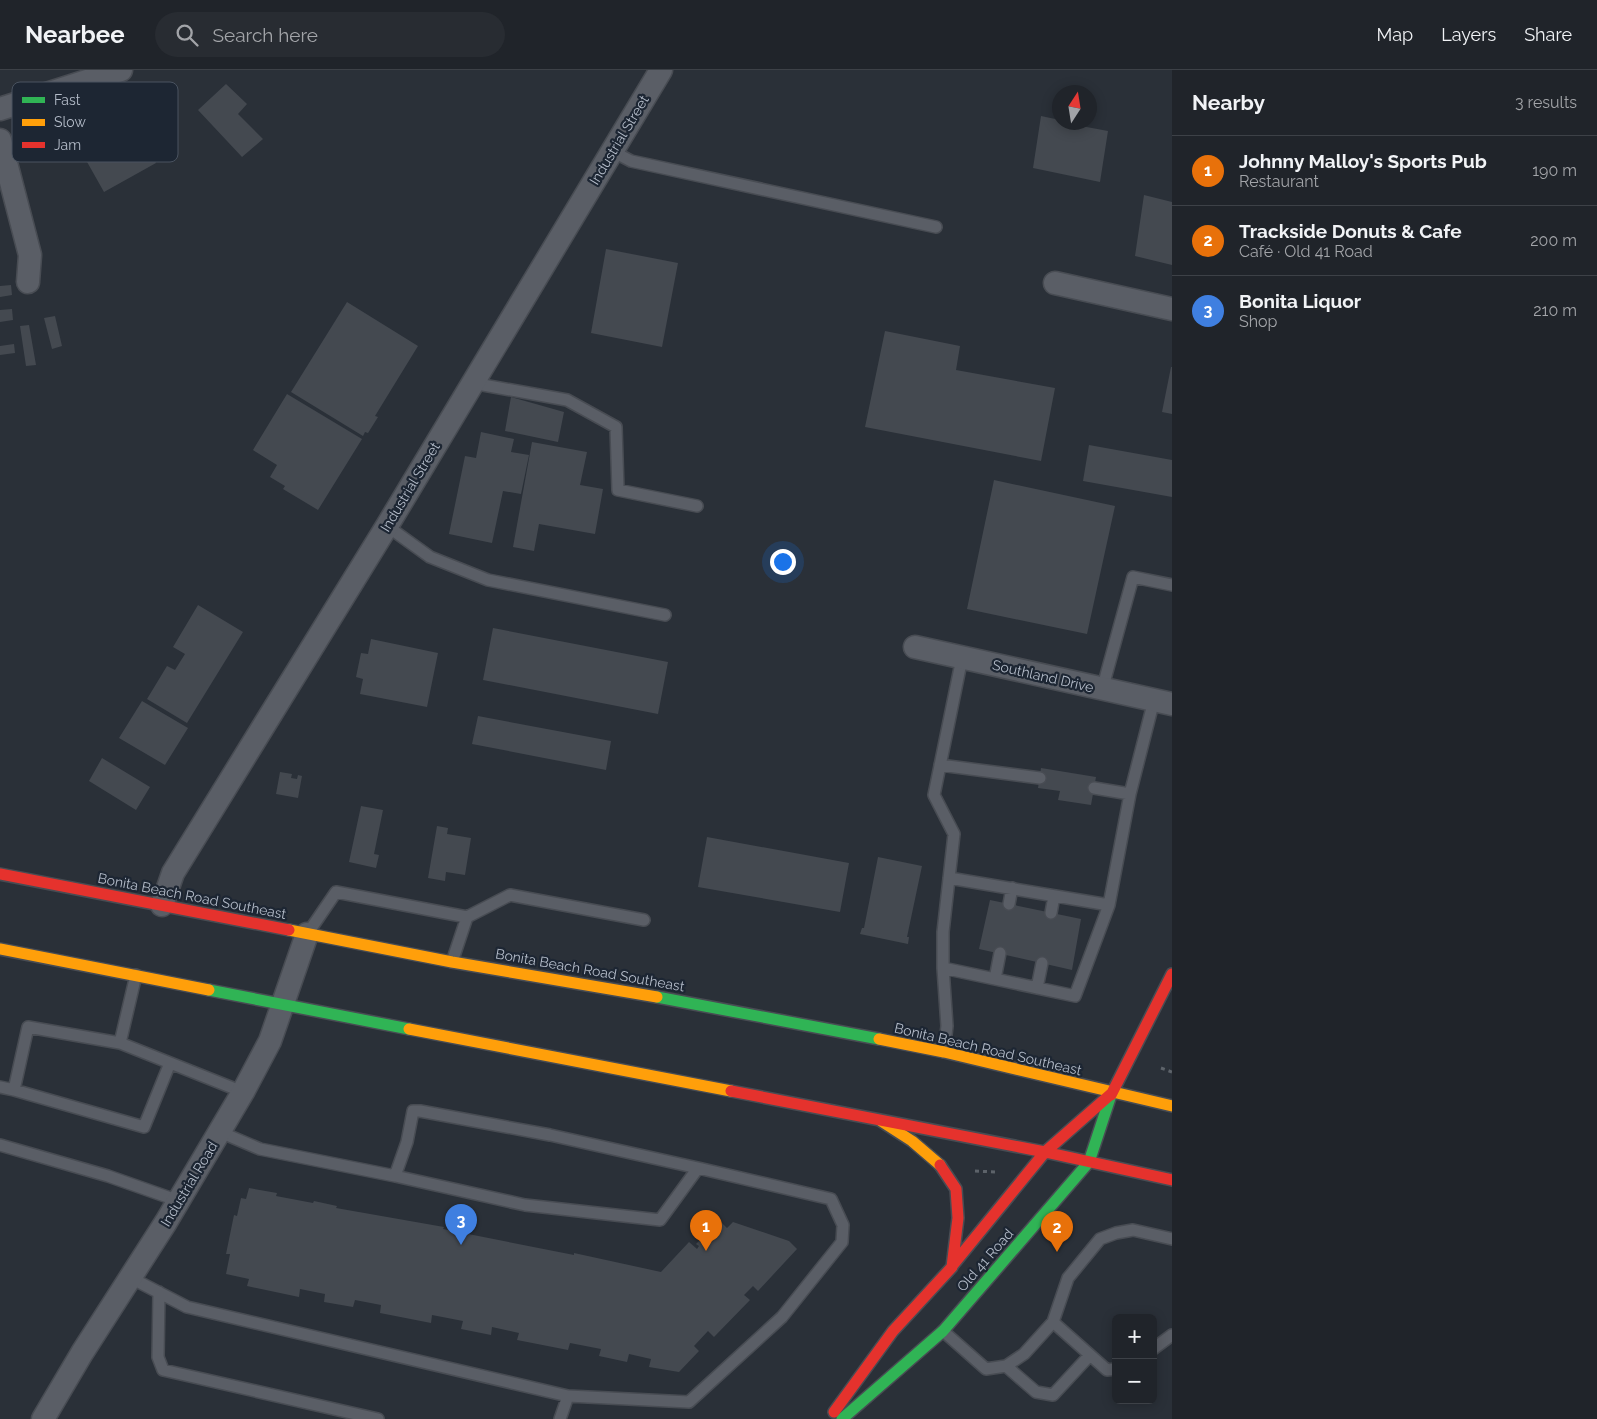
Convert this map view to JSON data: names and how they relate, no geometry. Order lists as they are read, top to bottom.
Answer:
{
  "streets": {
    "main road": ["Bonita Beach Road Southeast", "Old 41 Road"],
    "street": ["Industrial Street", "Southland Drive", "Industrial Road"]
  },
  "crossings": [
    ["Industrial Street", "Bonita Beach Road Southeast"],
    ["Bonita Beach Road Southeast", "Industrial Road"],
    ["Bonita Beach Road Southeast", "Old 41 Road"]
  ],
  "legend": ["Fast", "Slow", "Jam"],
  "north": "top",
  "page": {
    "header": "Nearbee",
    "search": "Search here",
    "nav": ["Map", "Layers", "Share"],
    "heading": ["Nearby", "3 results"],
    "list": [
      {
        "mark": "1",
        "name": "Johnny Malloy's Sports Pub",
        "note": "Restaurant",
        "value": "190 m"
      },
      {
        "mark": "2",
        "name": "Trackside Donuts & Cafe",
        "note": "Café · Old 41 Road",
        "value": "200 m"
      },
      {
        "mark": "3",
        "name": "Bonita Liquor",
        "note": "Shop",
        "value": "210 m"
      }
    ],
    "pins": ["3", "1", "2"],
    "map_buttons": ["+", "−"]
  }
}
